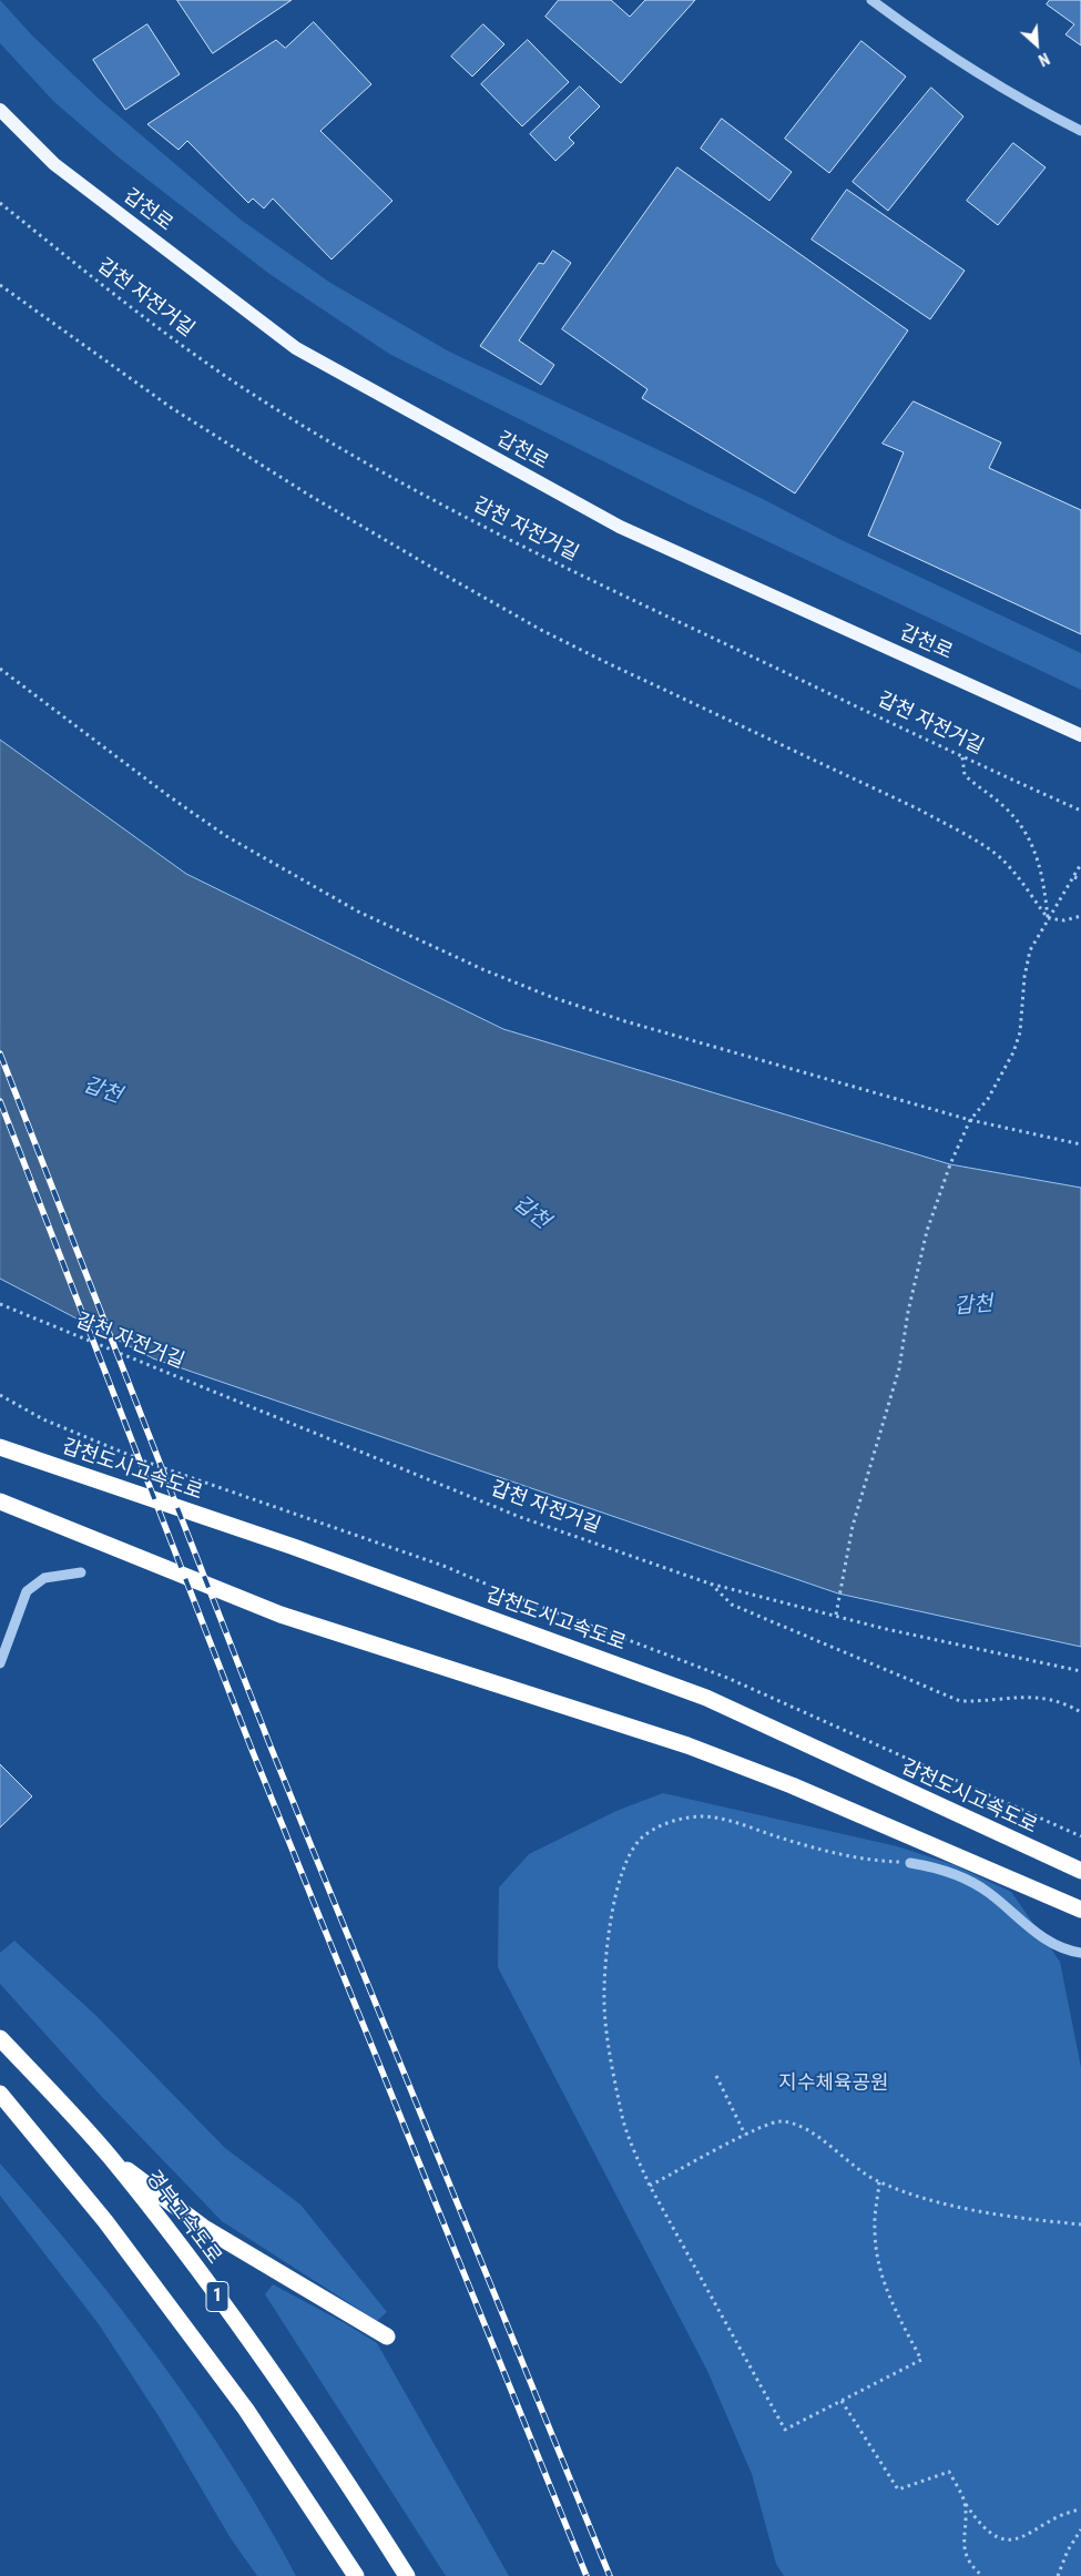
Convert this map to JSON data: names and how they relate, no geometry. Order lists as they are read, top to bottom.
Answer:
{
  "streets": {
    "highway": ["갑천도시고속도로", "경부고속도로", "1"],
    "main road": ["갑천로"],
    "path": ["갑천 자전거길"]
  },
  "water": ["갑천"],
  "parks": ["지수체육공원"],
  "north": "bottom right"
}
